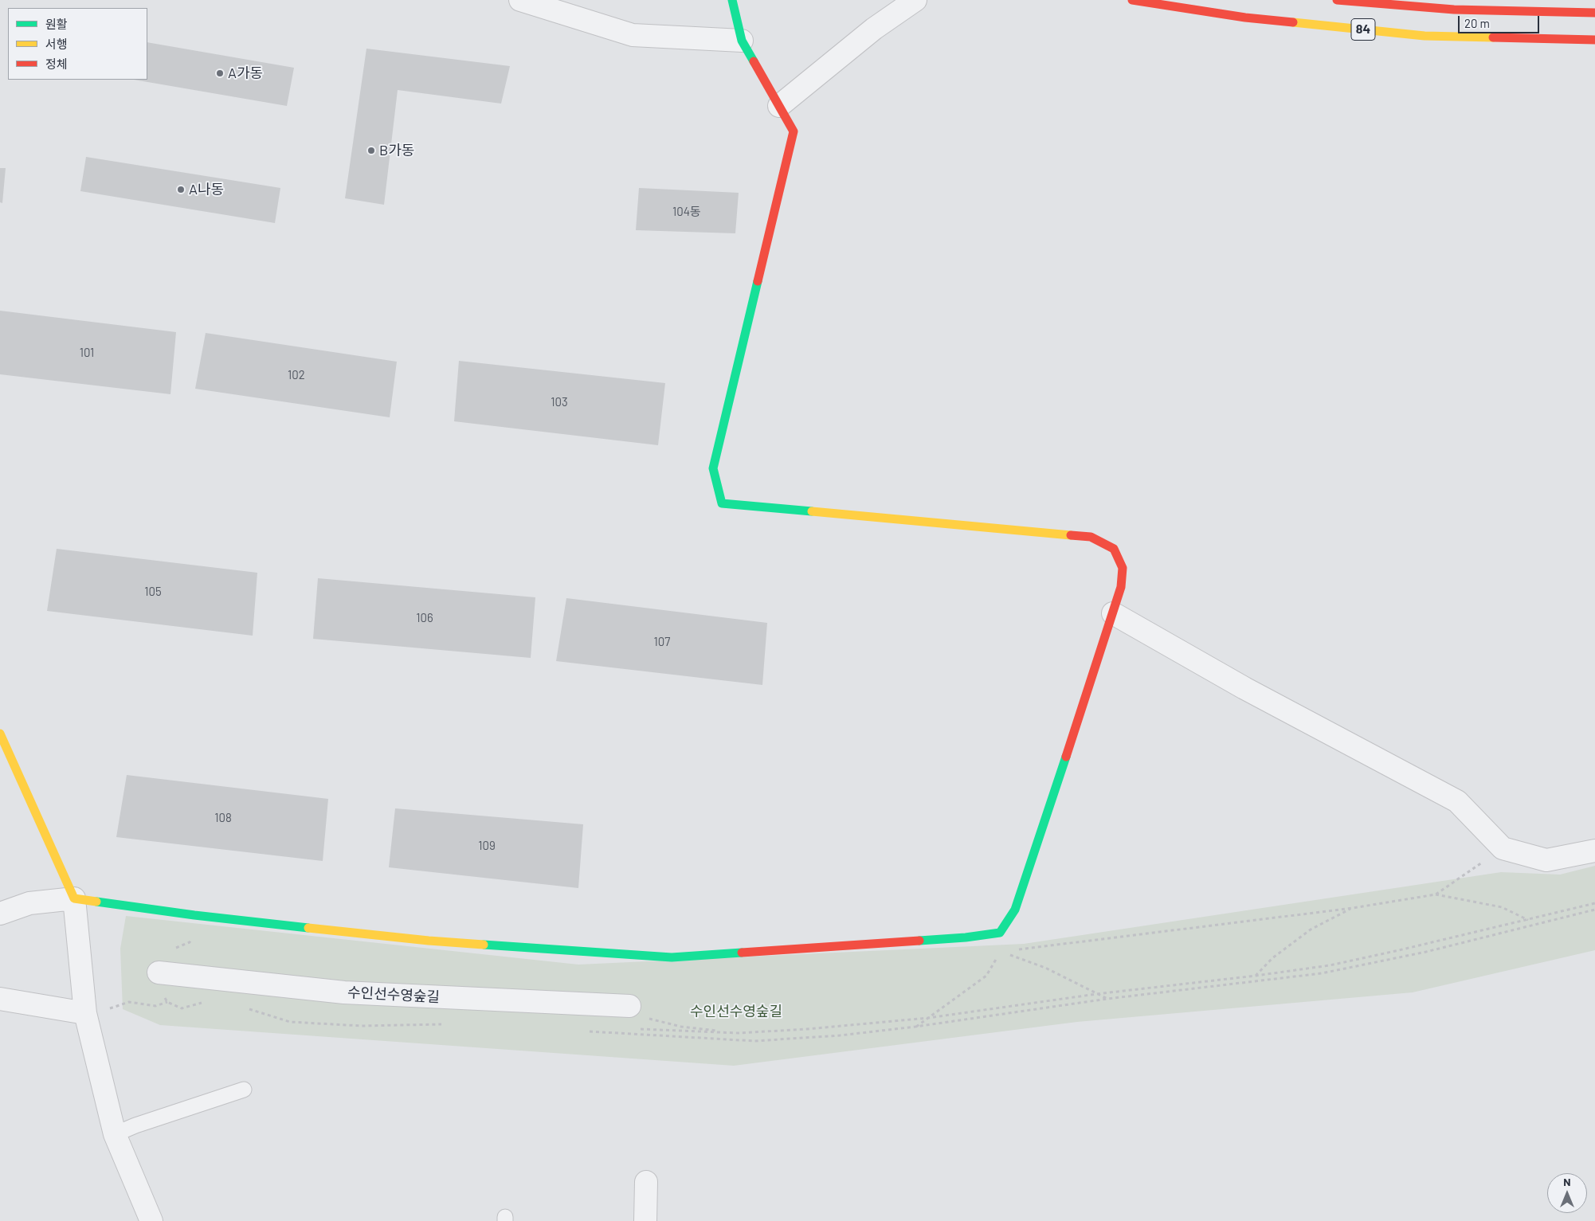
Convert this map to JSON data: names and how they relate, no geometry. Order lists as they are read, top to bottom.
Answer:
{
  "streets": {
    "street": ["84", "수인선수영숲길"]
  },
  "parks": ["수인선수영숲길"],
  "places": ["A가동", "B가동", "A나동"],
  "house_numbers": [
    "104동",
    "101",
    "102",
    "103",
    "105",
    "106",
    "107",
    "108",
    "109"
  ],
  "legend": ["원활", "서행", "정체"],
  "scale_bar": "20 m",
  "north": "top"
}
